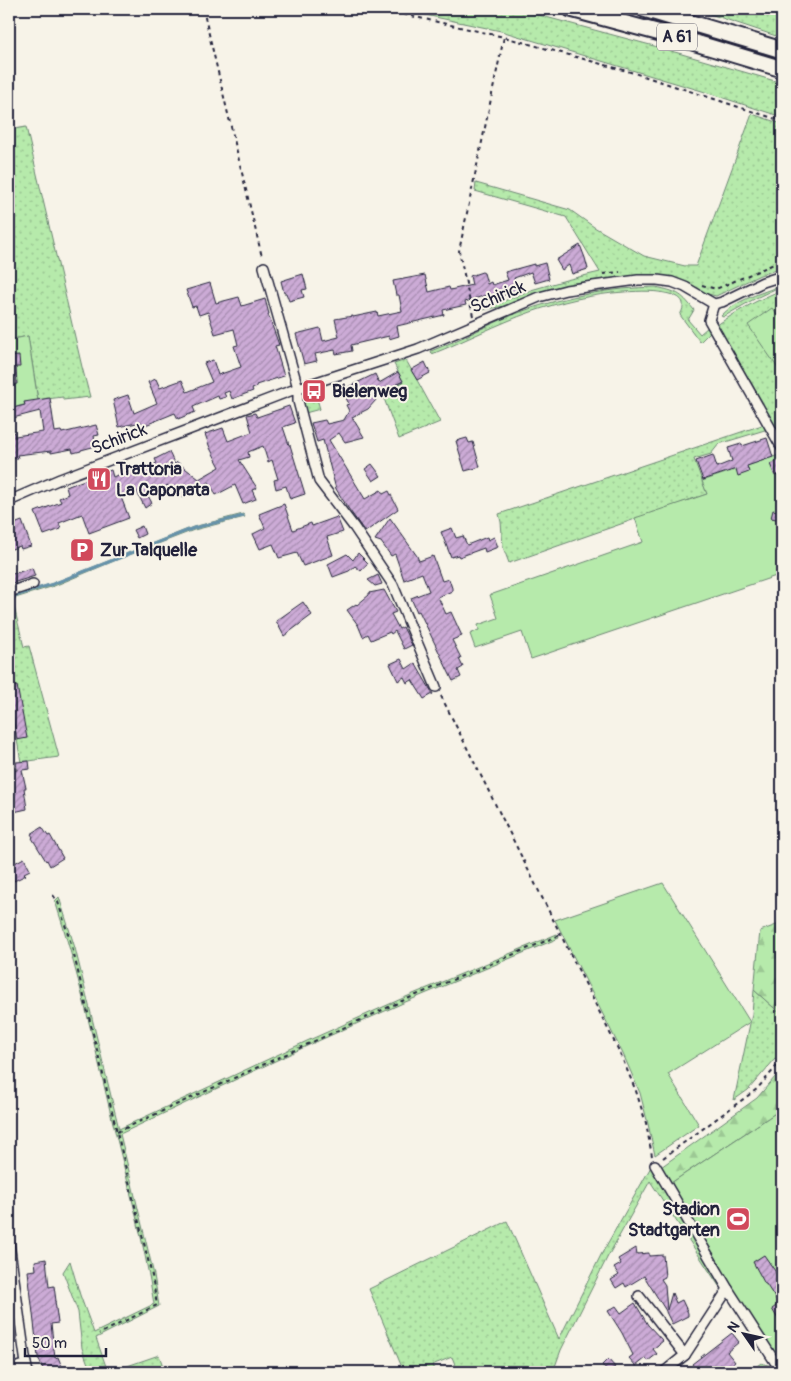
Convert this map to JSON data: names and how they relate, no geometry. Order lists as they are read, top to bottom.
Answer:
{
  "streets": {
    "highway": ["A 61"],
    "street": ["Schirick"]
  },
  "places": {
    "bus stop": ["Bielenweg"],
    "restaurant": ["Trattoria La Caponata"],
    "parking": ["Zur Talquelle"],
    "sports": ["Stadion Stadtgarten"]
  },
  "scale_bar": "50 m",
  "north": "top left"
}
